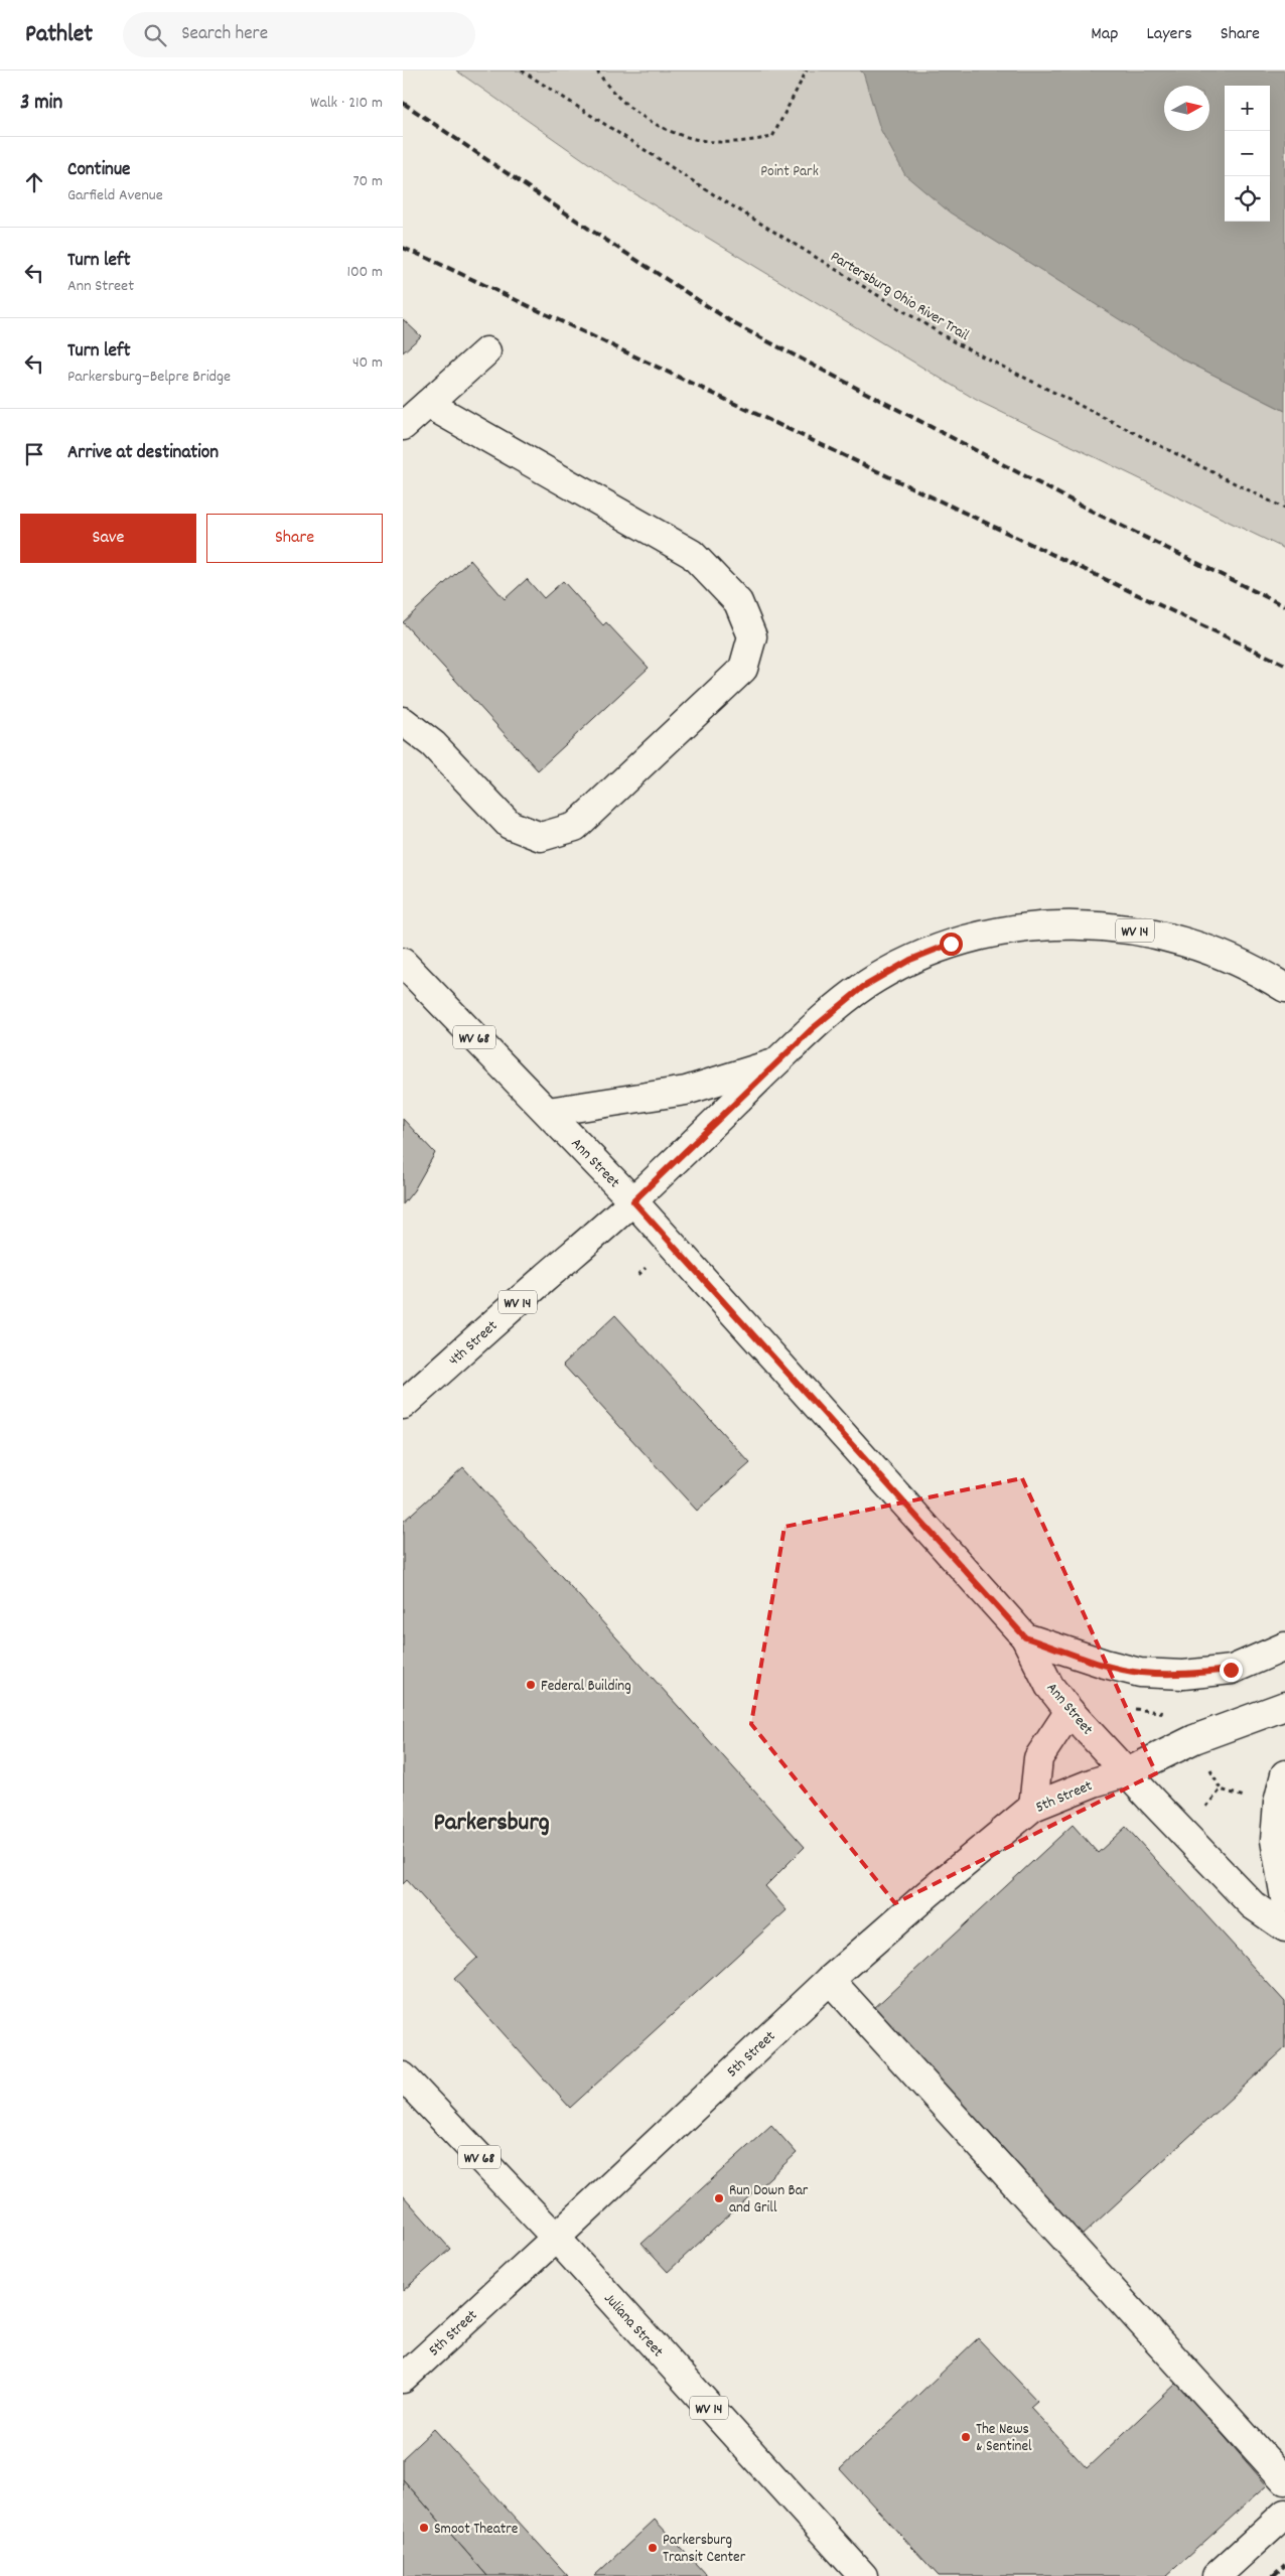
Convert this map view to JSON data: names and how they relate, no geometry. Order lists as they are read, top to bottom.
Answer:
{
  "streets": {
    "main road": [
      "WV 14",
      "WV 68",
      "Ann Street",
      "4th Street",
      "5th Street",
      "Juliana Street"
    ],
    "path": ["Partersburg Ohio River Trail"]
  },
  "crossings": [
    ["WV 14", "Ann Street"],
    ["WV 14", "4th Street"],
    ["Ann Street", "4th Street"],
    ["Ann Street", "5th Street"],
    ["5th Street", "Juliana Street"]
  ],
  "districts": ["Parkersburg"],
  "parks": ["Point Park"],
  "places": [
    "Federal Building",
    "Run Down Bar and Grill",
    "The News & Sentinel",
    "Smoot Theatre",
    "Parkersburg Transit Center"
  ],
  "north": "right",
  "page": {
    "header": "Pathlet",
    "search": "Search here",
    "nav": ["Map", "Layers", "Share"],
    "heading": ["3 min", "Walk · 210 m"],
    "map_buttons": ["+", "−"],
    "list": [
      ["Continue", "Garfield Avenue", "70 m"],
      ["Turn left", "Ann Street", "100 m"],
      ["Turn left", "Parkersburg–Belpre Bridge", "40 m"],
      "Arrive at destination"
    ],
    "buttons": ["Save", "Share"]
  }
}
